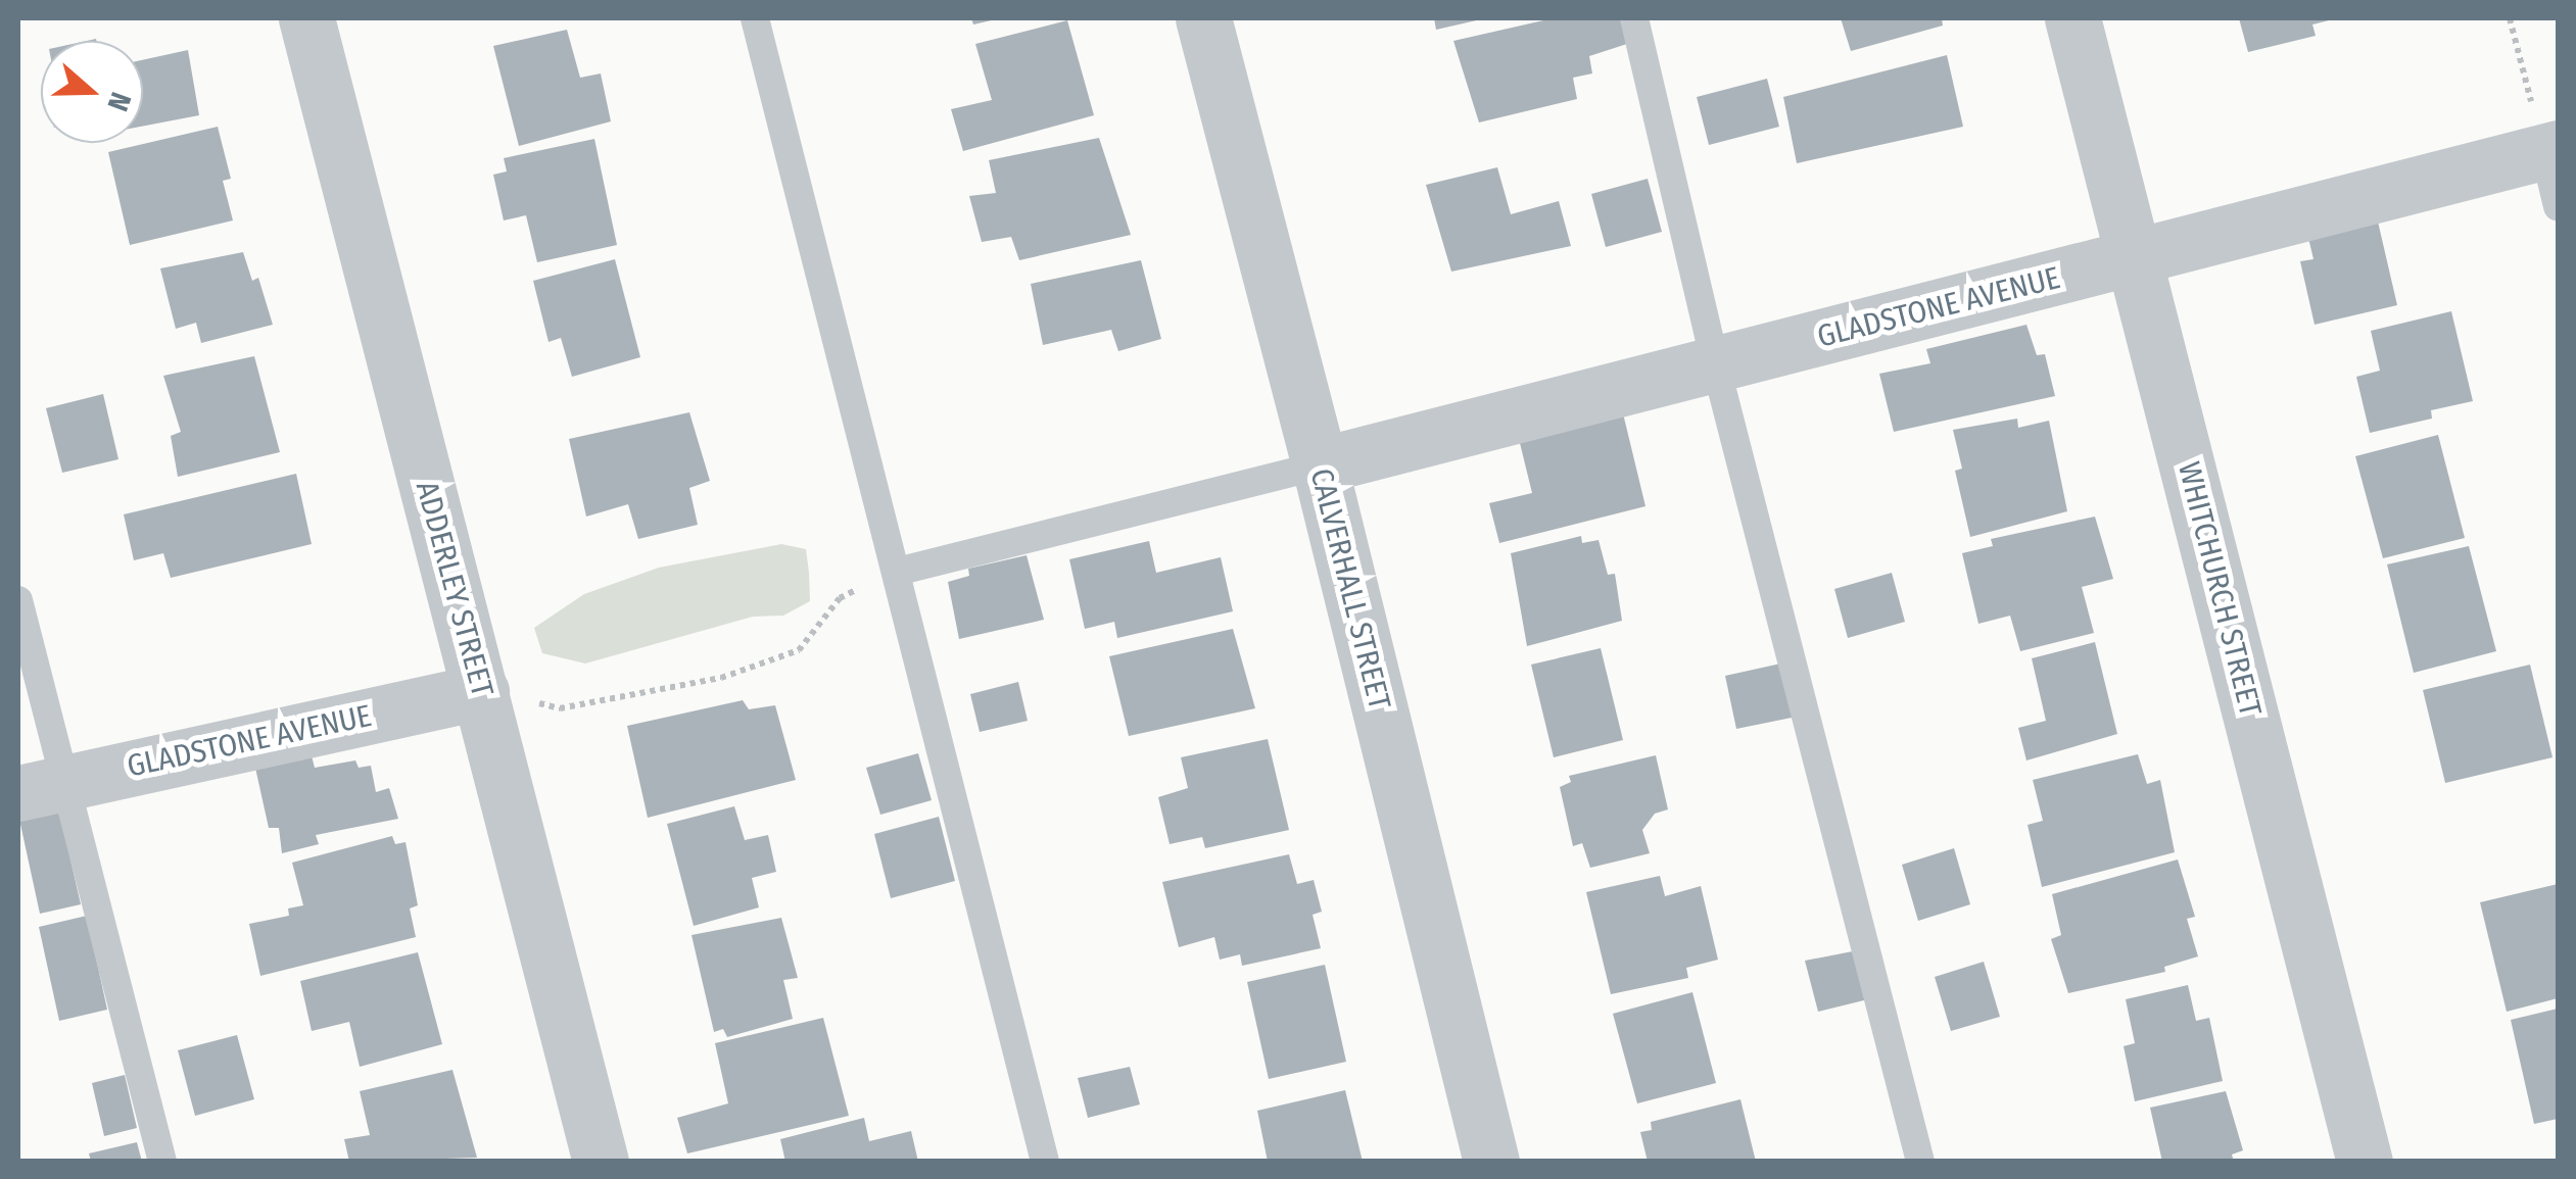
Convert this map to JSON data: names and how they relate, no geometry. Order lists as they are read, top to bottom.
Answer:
{
  "streets": {
    "street": [
      "GLADSTONE AVENUE",
      "ADDERLEY STREET",
      "CALVERHALL STREET",
      "WHITCHURCH STREET"
    ]
  },
  "crossings": [
    ["GLADSTONE AVENUE", "ADDERLEY STREET"],
    ["GLADSTONE AVENUE", "CALVERHALL STREET"],
    ["GLADSTONE AVENUE", "WHITCHURCH STREET"]
  ],
  "north": "right"
}
